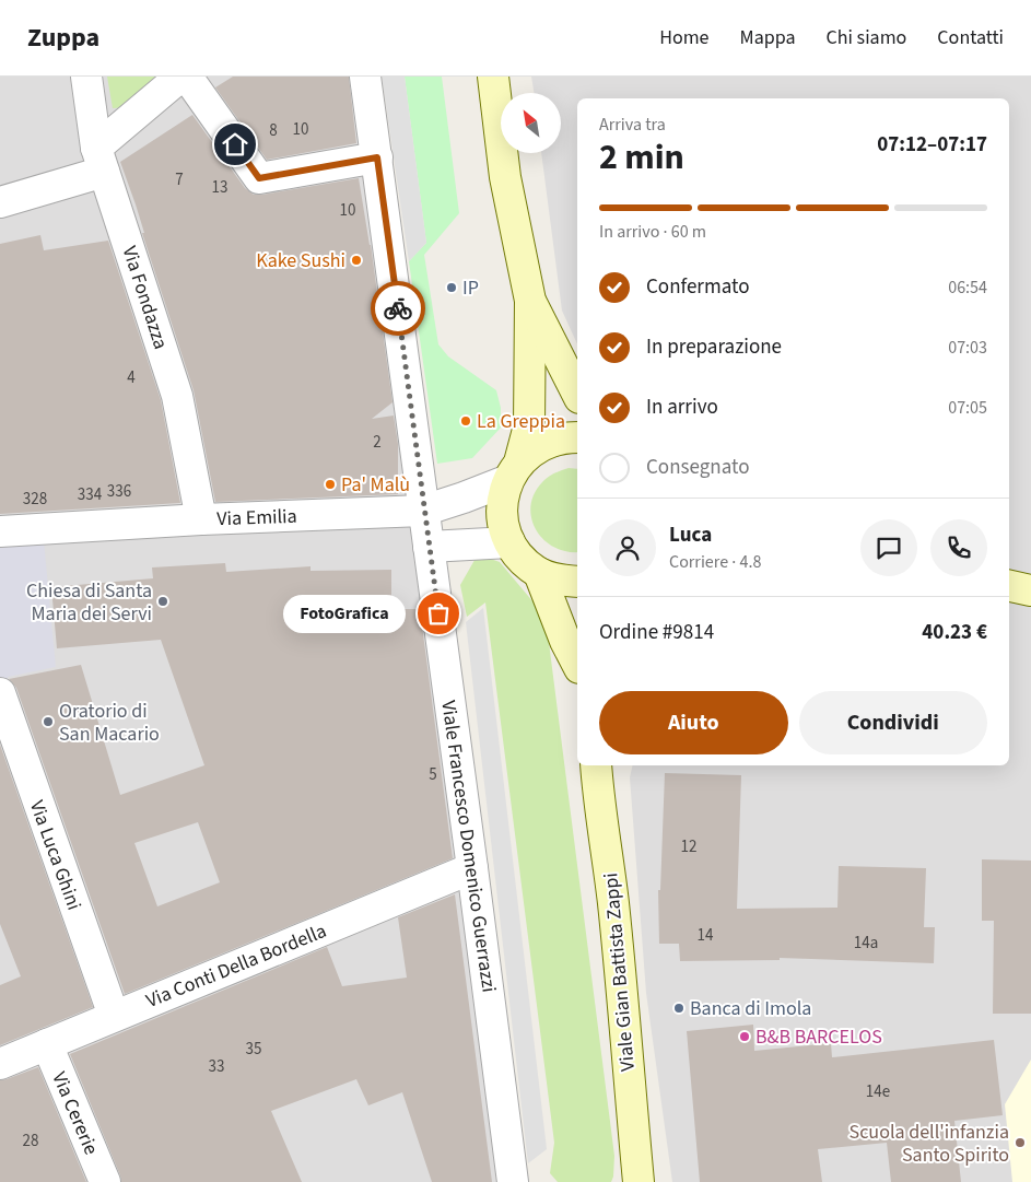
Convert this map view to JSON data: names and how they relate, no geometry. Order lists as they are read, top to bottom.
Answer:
{
  "streets": {
    "street": [
      "Via Fondazza",
      "Via Emilia",
      "Viale Francesco Domenico Guerrazzi",
      "Via Luca Ghini",
      "Via Conti Della Bordella",
      "Viale Gian Battista Zappi",
      "Via Cererie"
    ]
  },
  "crossings": [
    ["Via Fondazza", "Via Emilia"],
    ["Via Emilia", "Viale Francesco Domenico Guerrazzi"],
    ["Viale Francesco Domenico Guerrazzi", "Via Conti Della Bordella"],
    ["Via Luca Ghini", "Via Conti Della Bordella"],
    ["Via Conti Della Bordella", "Via Cererie"]
  ],
  "places": [
    "Kake Sushi",
    "IP",
    "La Greppia",
    "Pa' Malù",
    "Chiesa di Santa Maria dei Servi",
    "FotoGrafica",
    "Oratorio di San Macario",
    "Banca di Imola",
    "B&B BARCELOS",
    "Scuola dell'infanzia Santo Spirito"
  ],
  "house_numbers": [
    "10",
    "8",
    "7",
    "13",
    "10",
    "4",
    "2",
    "336",
    "334",
    "328",
    "5",
    "12",
    "14",
    "14a",
    "35",
    "33",
    "14e",
    "28"
  ],
  "north": "top left",
  "page": {
    "header": "Zuppa",
    "nav": [
      "Home",
      "Mappa",
      "Chi siamo",
      "Contatti"
    ],
    "heading": ["2 min", "Arriva tra", "07:12–07:17"],
    "panel": [
      "Luca",
      "Corriere · 4.8",
      "Ordine #9814",
      "40.23 €"
    ],
    "bar": "In arrivo · 60 m",
    "list": [
      ["Confermato", "06:54"],
      ["In preparazione", "07:03"],
      ["In arrivo", "07:05"],
      "Consegnato"
    ],
    "bubble": "FotoGrafica",
    "buttons": ["Aiuto", "Condividi"]
  }
}
